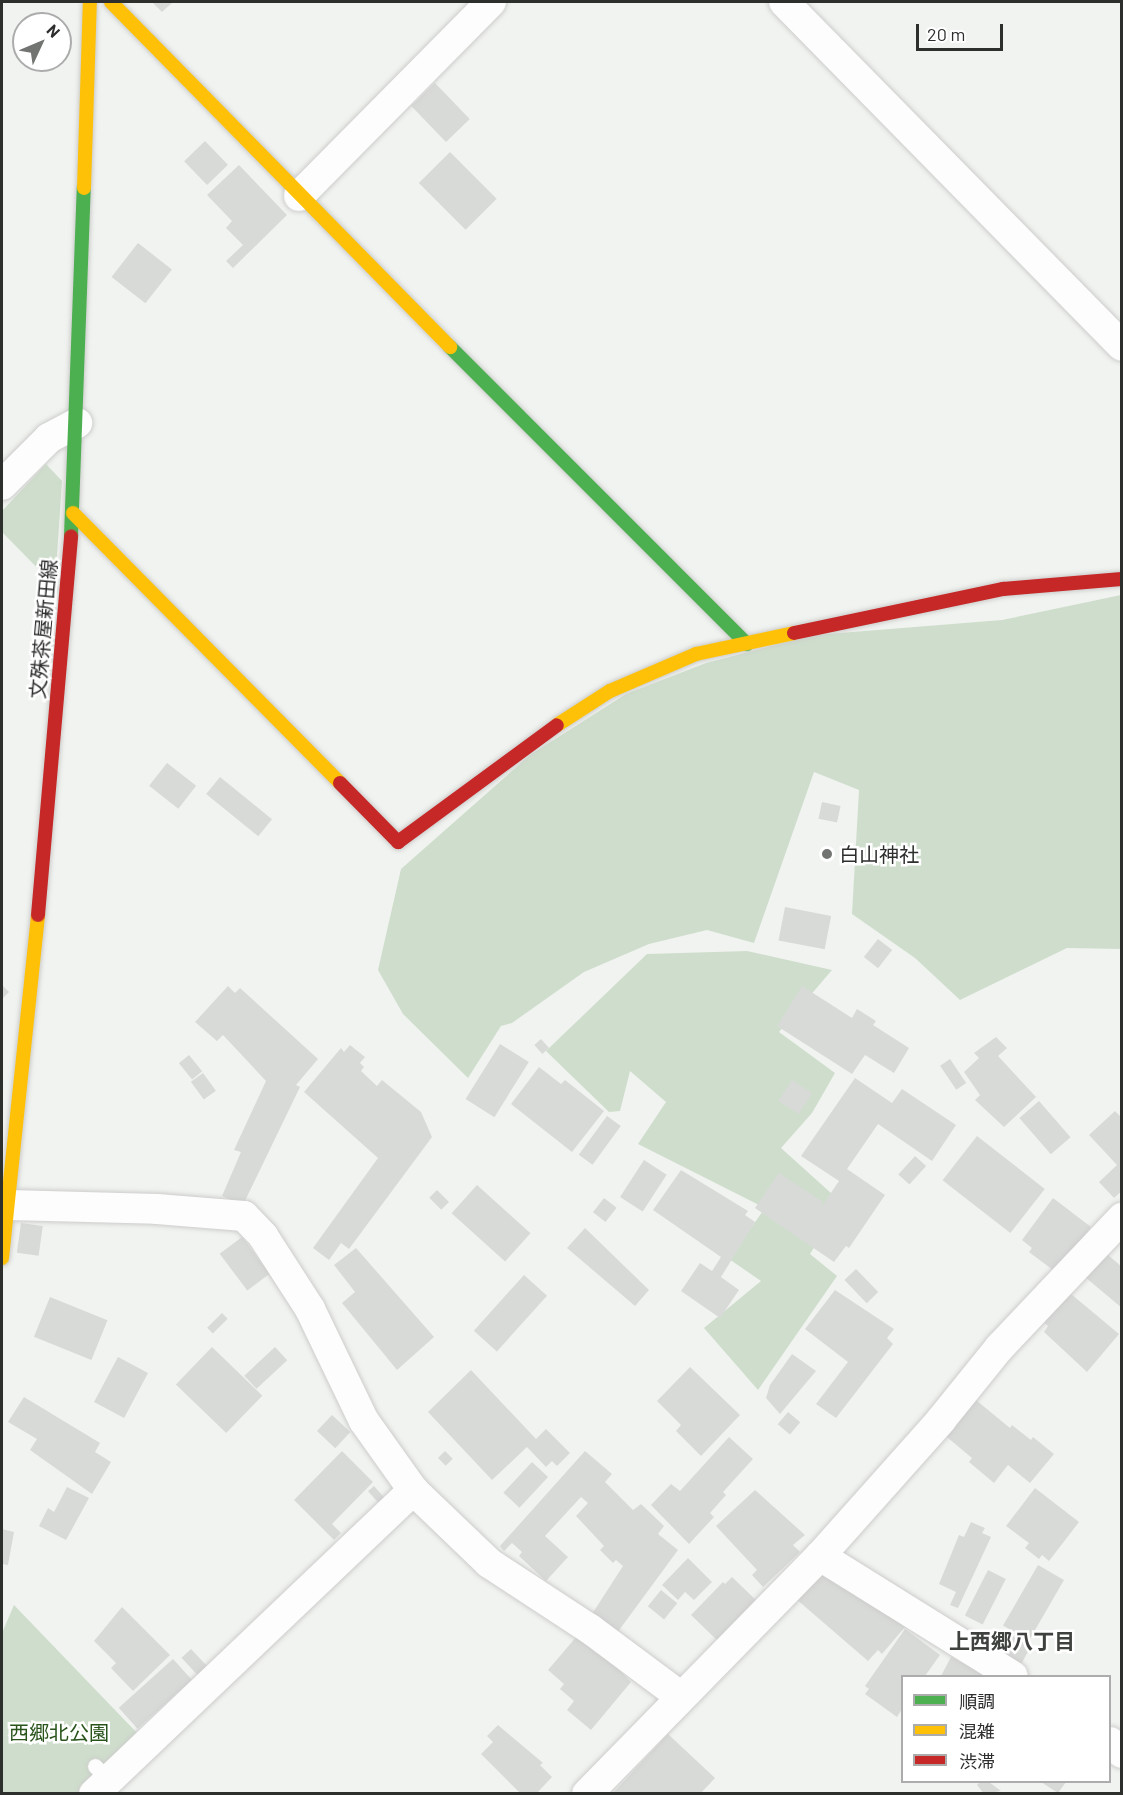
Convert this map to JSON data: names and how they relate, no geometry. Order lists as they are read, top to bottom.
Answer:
{
  "streets": {
    "street": ["文殊茶屋新田線"]
  },
  "districts": ["上西郷八丁目"],
  "parks": ["西郷北公園"],
  "places": ["白山神社"],
  "legend": ["順調", "混雑", "渋滞"],
  "scale_bar": "20 m",
  "north": "top right"
}
